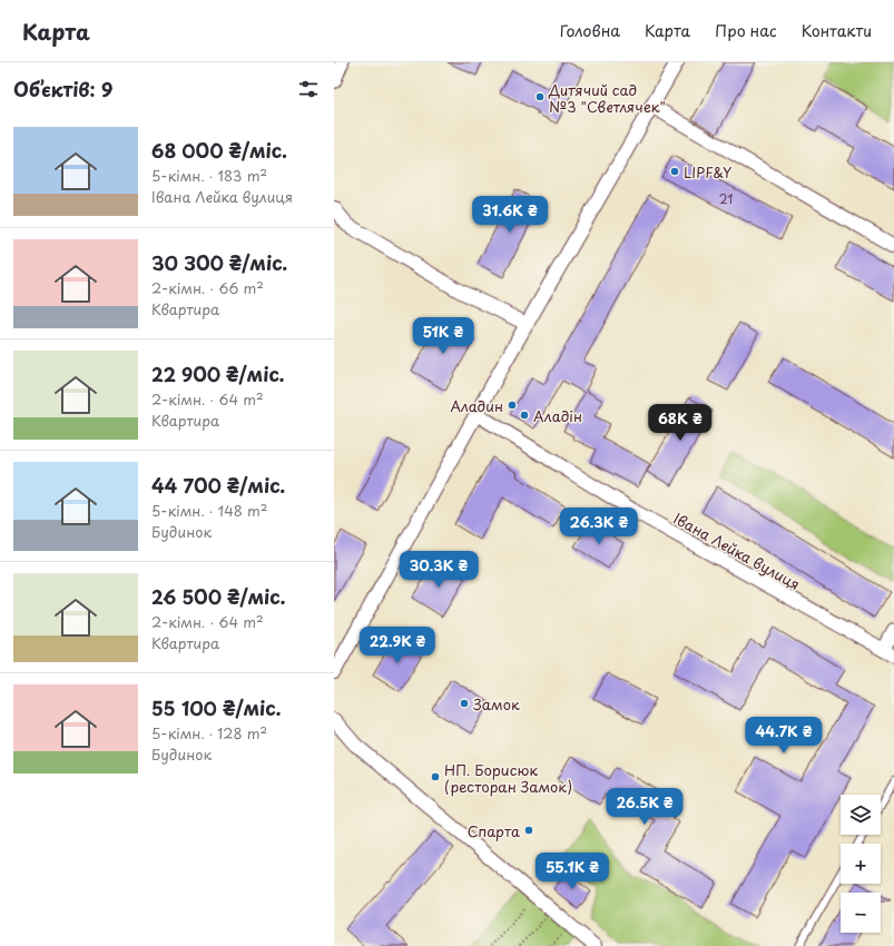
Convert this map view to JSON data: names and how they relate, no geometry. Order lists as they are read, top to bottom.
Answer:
{
  "streets": {
    "street": ["Івана Лейка вулиця"]
  },
  "places": [
    "Дитячий сад №3 \"Светлячек\"",
    "LIPF&Y",
    "Аладин",
    "Аладін",
    "Замок",
    "НП. Борисюк (ресторан Замок)",
    "Спарта"
  ],
  "house_numbers": ["21"],
  "page": {
    "header": "Карта",
    "nav": [
      "Головна",
      "Карта",
      "Про нас",
      "Контакти"
    ],
    "heading": "Об’єктів: 9",
    "list": [
      {
        "name": "68 000 ₴/міс.",
        "note": "5-кімн. · 183 m² · Івана Лейка вулиця"
      },
      {
        "name": "30 300 ₴/міс.",
        "note": "2-кімн. · 66 m² · Квартира"
      },
      {
        "name": "22 900 ₴/міс.",
        "note": "2-кімн. · 64 m² · Квартира"
      },
      {
        "name": "44 700 ₴/міс.",
        "note": "5-кімн. · 148 m² · Будинок"
      },
      {
        "name": "26 500 ₴/міс.",
        "note": "2-кімн. · 64 m² · Квартира"
      },
      {
        "name": "55 100 ₴/міс.",
        "note": "5-кімн. · 128 m² · Будинок"
      }
    ],
    "price": [
      "31.6K ₴",
      "51K ₴",
      "68K ₴",
      "26.3K ₴",
      "30.3K ₴",
      "22.9K ₴",
      "44.7K ₴",
      "26.5K ₴",
      "55.1K ₴"
    ],
    "map_buttons": ["+", "−"]
  }
}
